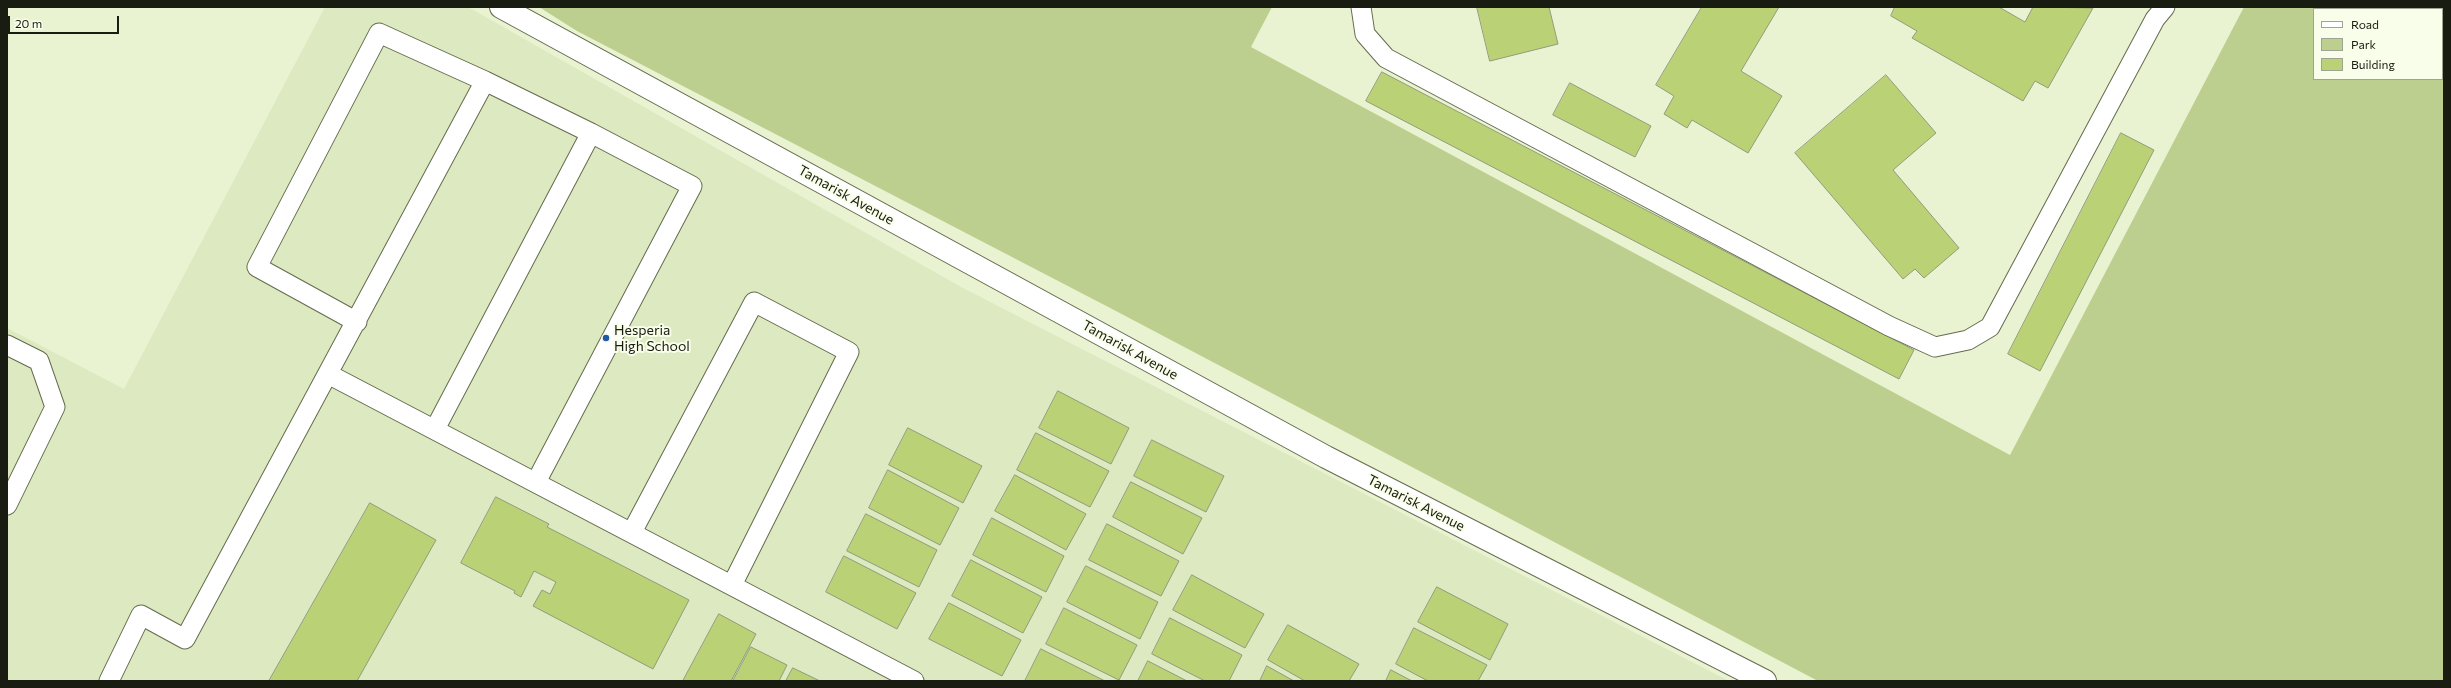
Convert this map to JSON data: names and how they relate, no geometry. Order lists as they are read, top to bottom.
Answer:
{
  "streets": {
    "street": ["Tamarisk Avenue"]
  },
  "places": ["Hesperia High School"],
  "legend": ["Road", "Park", "Building"],
  "scale_bar": "20 m"
}
